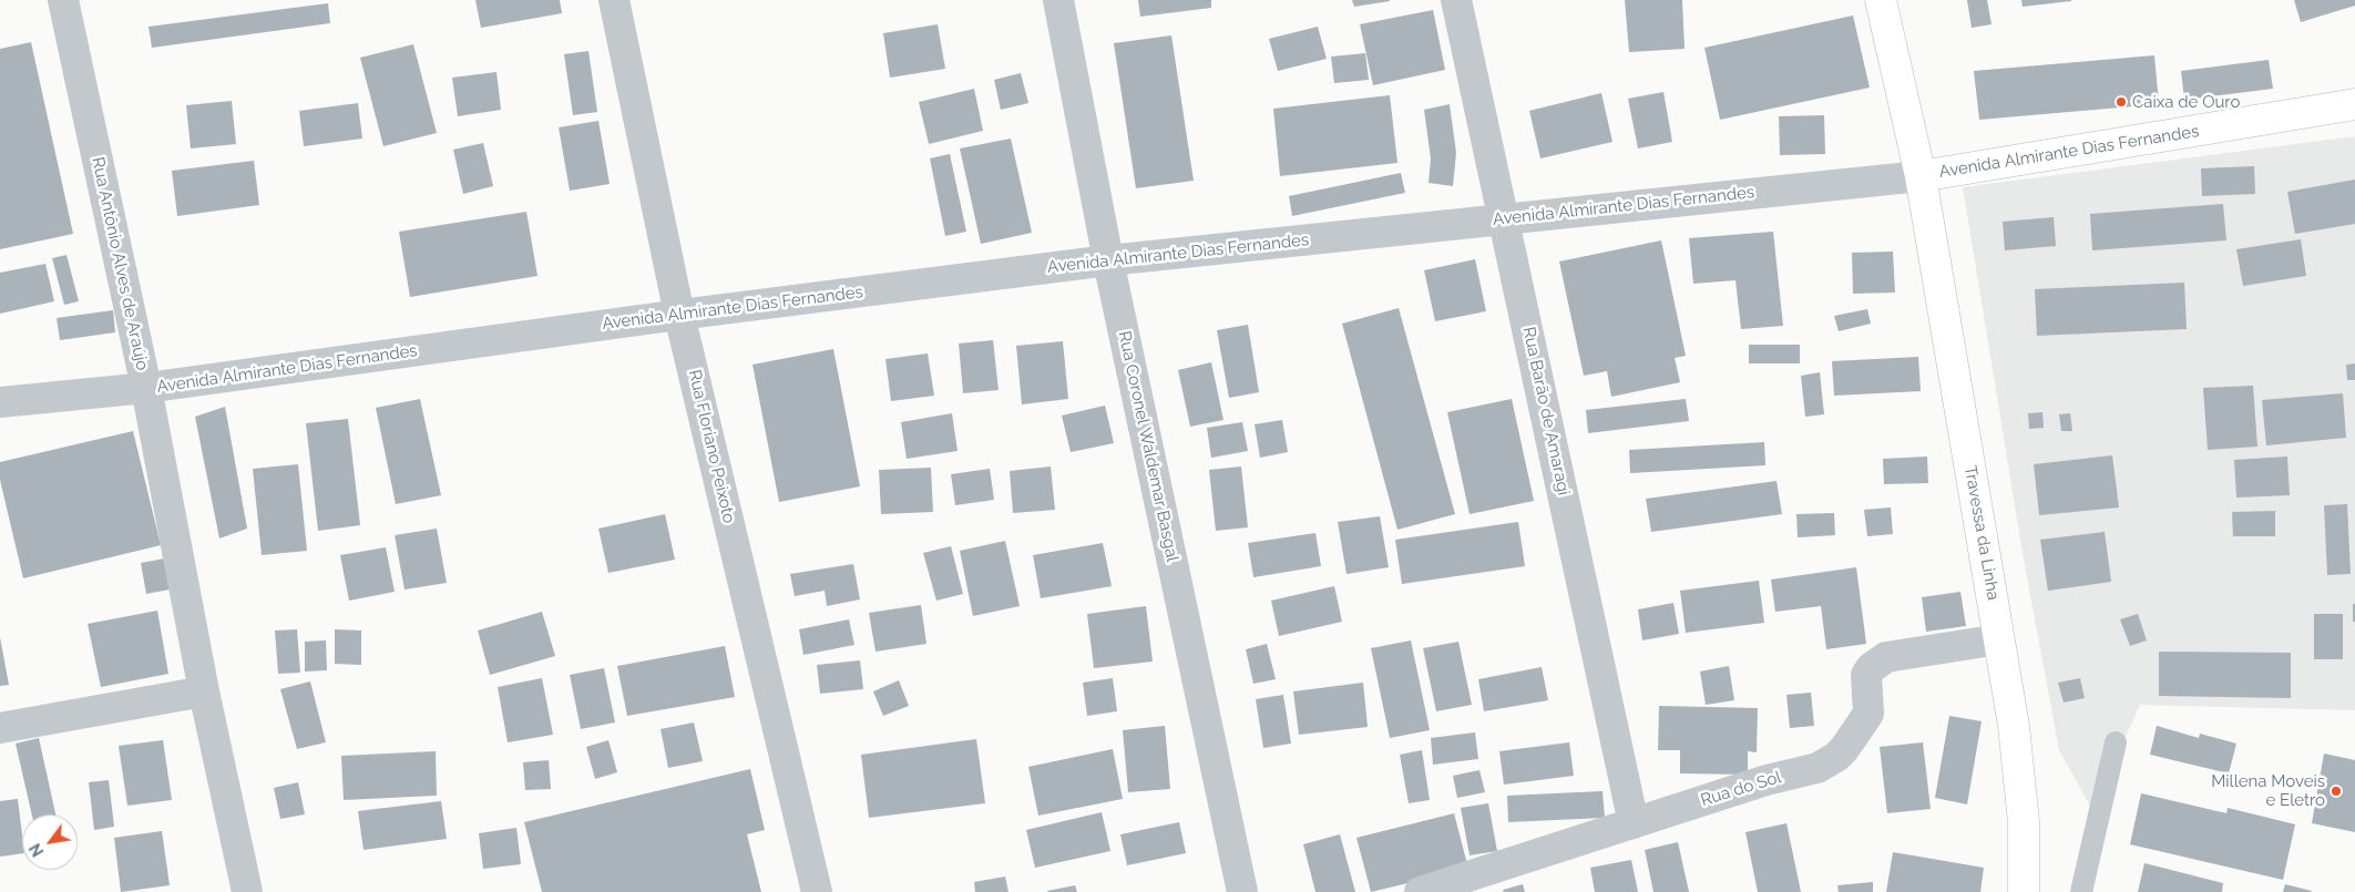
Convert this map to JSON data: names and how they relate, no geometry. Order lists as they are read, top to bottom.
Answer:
{
  "streets": {
    "main road": ["Avenida Almirante Dias Fernandes", "Travessa da Linha"],
    "street": [
      "Rua Antônio Alves de Araújo",
      "Rua Barão de Amaragi",
      "Rua Floriano Peixoto",
      "Rua Coronel Waldemar Basgal",
      "Rua do Sol"
    ]
  },
  "crossings": [
    ["Avenida Almirante Dias Fernandes", "Rua Antônio Alves de Araújo"],
    ["Avenida Almirante Dias Fernandes", "Rua Barão de Amaragi"],
    ["Avenida Almirante Dias Fernandes", "Rua Floriano Peixoto"],
    ["Avenida Almirante Dias Fernandes", "Rua Coronel Waldemar Basgal"],
    ["Avenida Almirante Dias Fernandes", "Travessa da Linha"],
    ["Rua Barão de Amaragi", "Rua do Sol"],
    ["Travessa da Linha", "Rua do Sol"]
  ],
  "places": ["Caixa de Ouro", "Millena Moveis e Eletro"],
  "north": "bottom left"
}
